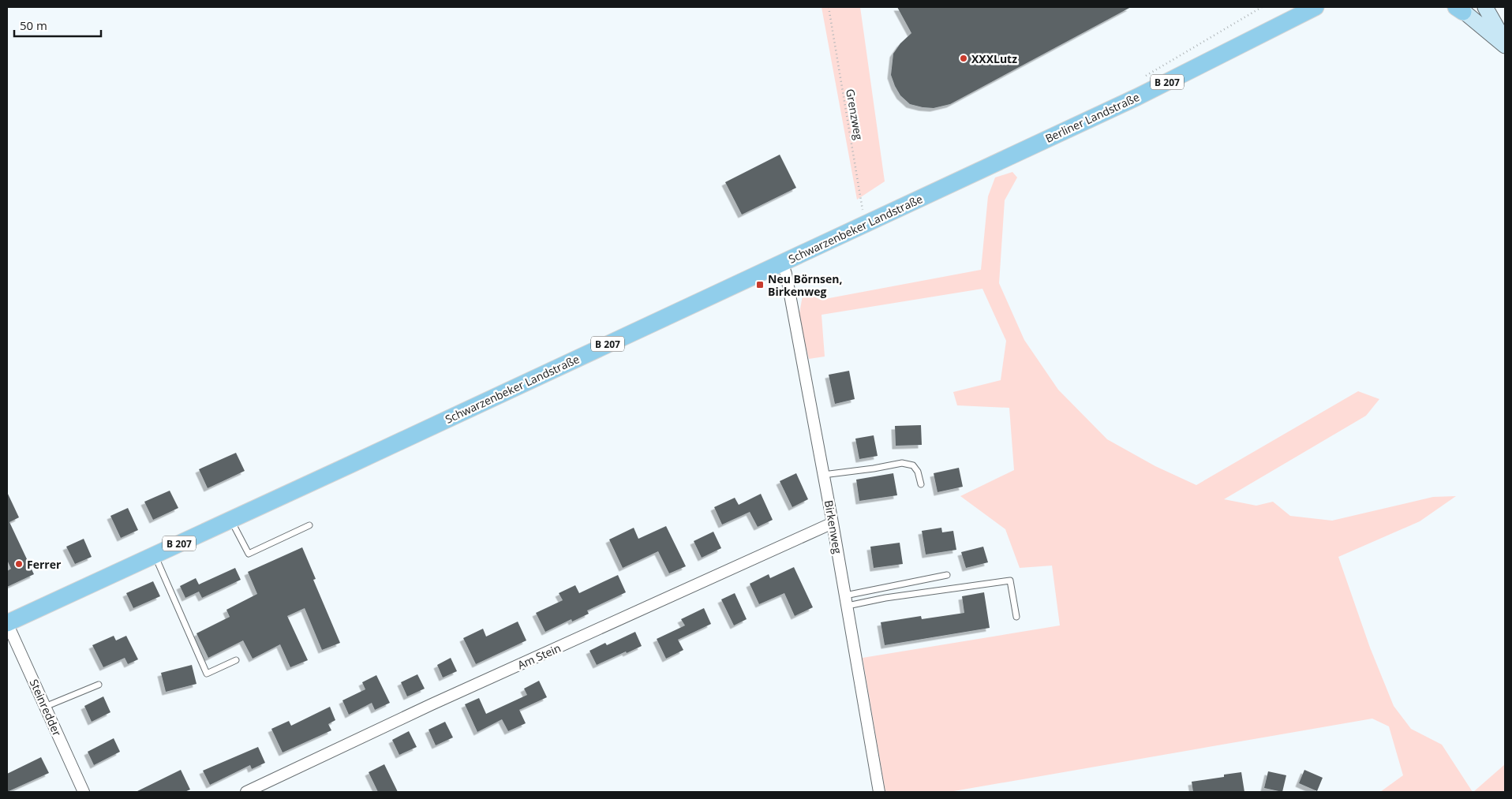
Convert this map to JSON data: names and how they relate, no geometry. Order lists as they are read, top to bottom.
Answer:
{
  "streets": {
    "main road": ["B 207", "Berliner Landstraße", "Schwarzenbeker Landstraße"],
    "street": ["Birkenweg", "Am Stein", "Steinredder"],
    "path": ["Grenzweg"]
  },
  "crossings": [
    ["Grenzweg", "Schwarzenbeker Landstraße"],
    ["Berliner Landstraße", "Schwarzenbeker Landstraße"],
    ["Schwarzenbeker Landstraße", "Birkenweg"],
    ["Schwarzenbeker Landstraße", "Steinredder"],
    ["Birkenweg", "Am Stein"]
  ],
  "places": {
    "other": ["XXXLutz", "Ferrer"],
    "transit": ["Neu Börnsen, Birkenweg"]
  },
  "scale_bar": "50 m"
}
